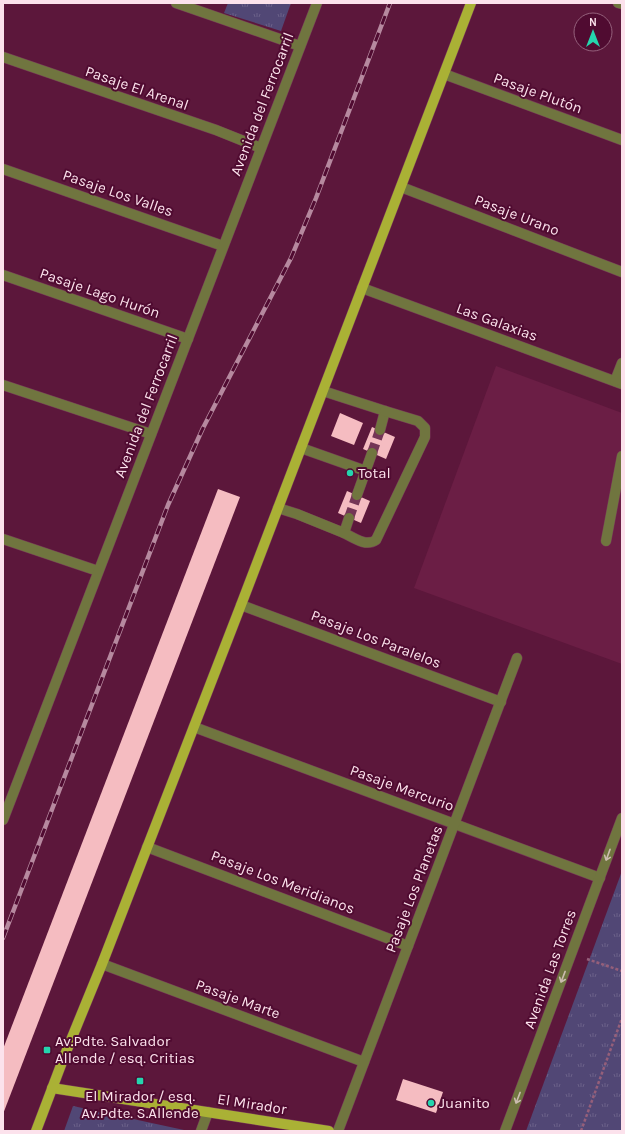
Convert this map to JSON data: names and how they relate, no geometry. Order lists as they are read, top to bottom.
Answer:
{
  "streets": {
    "main road": ["El Mirador"],
    "street": [
      "Pasaje El Arenal",
      "Pasaje Plutón",
      "Avenida del Ferrocarril",
      "Pasaje Los Valles",
      "Pasaje Urano",
      "Pasaje Lago Hurón",
      "Las Galaxias",
      "Pasaje Los Paralelos",
      "Pasaje Mercurio",
      "Pasaje Los Meridianos",
      "Pasaje Los Planetas",
      "Avenida Las Torres",
      "Pasaje Marte"
    ]
  },
  "crossings": [
    ["Pasaje El Arenal", "Avenida del Ferrocarril"],
    ["Avenida del Ferrocarril", "Pasaje Los Valles"],
    ["Avenida del Ferrocarril", "Pasaje Lago Hurón"],
    ["Pasaje Los Paralelos", "Pasaje Los Planetas"],
    ["Pasaje Mercurio", "Pasaje Los Planetas"],
    ["Pasaje Mercurio", "Avenida Las Torres"],
    ["Pasaje Los Meridianos", "Pasaje Los Planetas"],
    ["Pasaje Los Planetas", "Pasaje Marte"]
  ],
  "one_way": ["Avenida Las Torres"],
  "places": {
    "other": ["Total", "Juanito"],
    "transit": ["Av.Pdte. Salvador Allende / esq. Critias", "El Mirador / esq. Av.Pdte. S.Allende"]
  },
  "north": "top"
}
